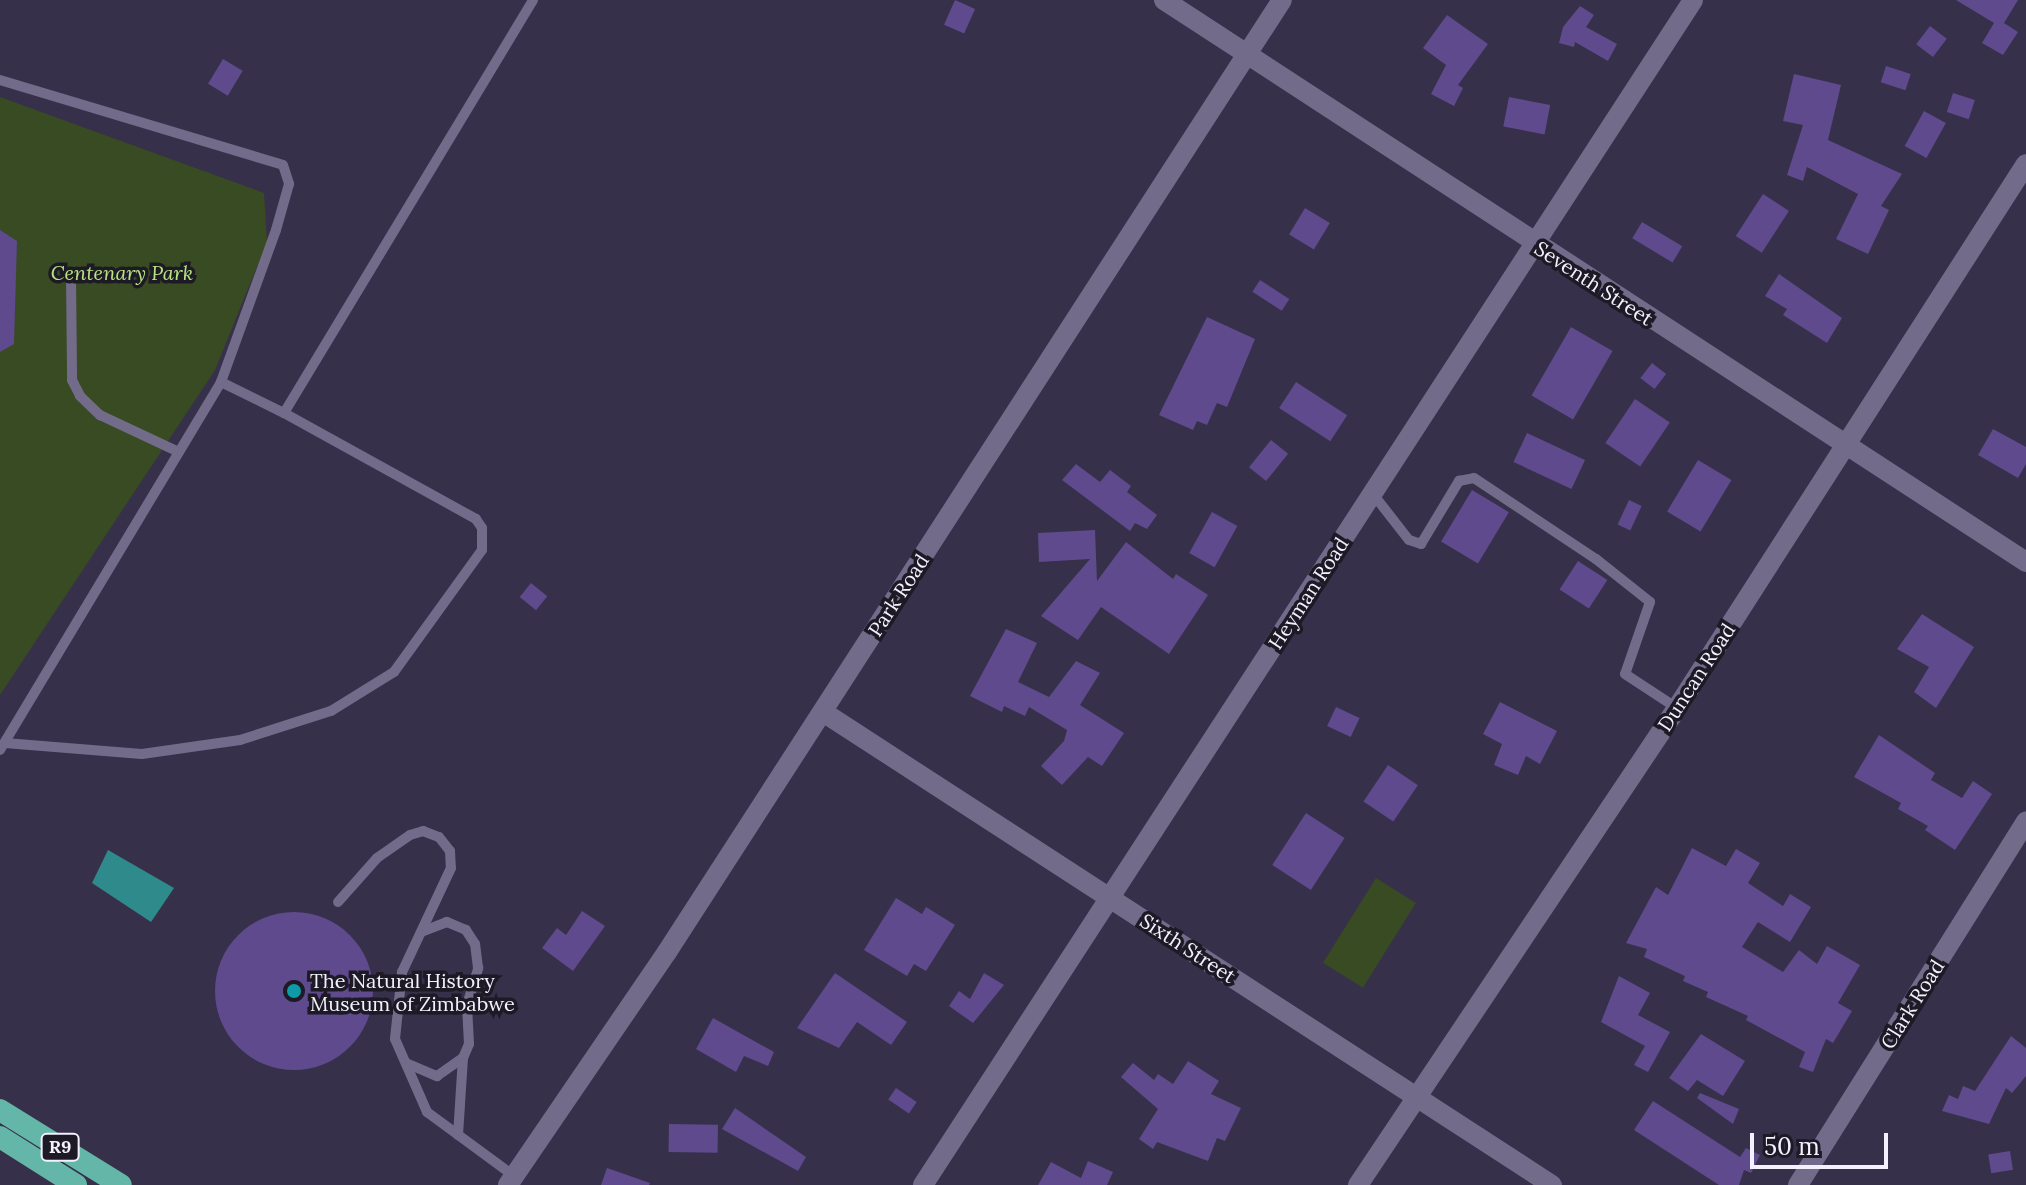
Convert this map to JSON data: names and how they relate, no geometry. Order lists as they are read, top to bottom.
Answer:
{
  "streets": {
    "highway": ["R9"],
    "street": [
      "Seventh Street",
      "Heyman Road",
      "Park Road",
      "Duncan Road",
      "Sixth Street",
      "Clark Road"
    ]
  },
  "crossings": [
    ["Seventh Street", "Heyman Road"],
    ["Seventh Street", "Park Road"],
    ["Seventh Street", "Duncan Road"],
    ["Heyman Road", "Sixth Street"],
    ["Park Road", "Sixth Street"],
    ["Duncan Road", "Sixth Street"]
  ],
  "parks": ["Centenary Park"],
  "places": ["The Natural History Museum of Zimbabwe"],
  "scale_bar": "50 m"
}
